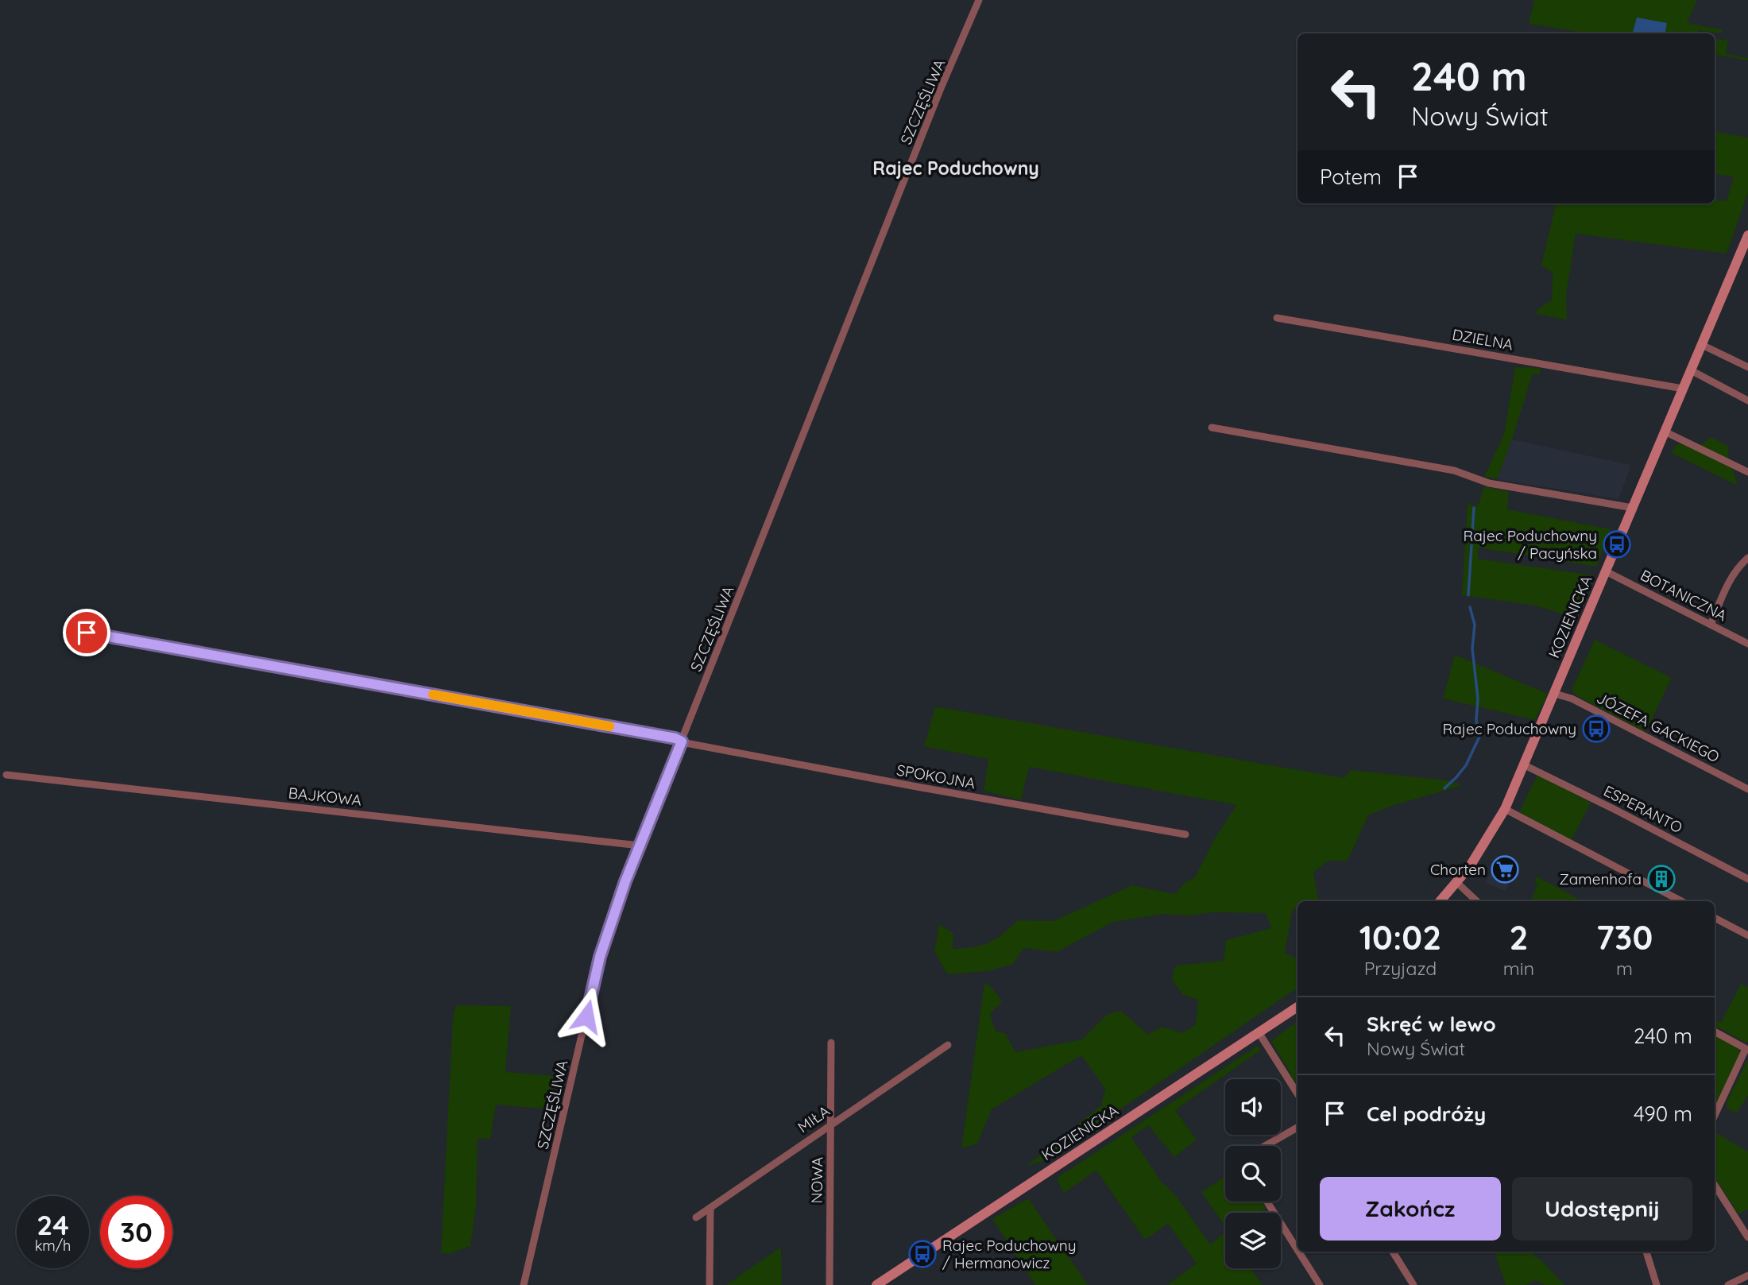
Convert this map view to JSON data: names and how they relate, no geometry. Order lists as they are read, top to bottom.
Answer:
{
  "streets": {
    "main road": ["KOZIENICKA"],
    "street": [
      "SZCZĘŚLIWA",
      "DZIELNA",
      "BOTANICZNA",
      "JÓZEFA GACKIEGO",
      "SPOKOJNA",
      "BAJKOWA",
      "ESPERANTO",
      "MIŁA",
      "NOWA"
    ]
  },
  "crossings": [
    ["SZCZĘŚLIWA", "SPOKOJNA"],
    ["SZCZĘŚLIWA", "BAJKOWA"],
    ["DZIELNA", "KOZIENICKA"],
    ["BOTANICZNA", "KOZIENICKA"],
    ["KOZIENICKA", "JÓZEFA GACKIEGO"],
    ["KOZIENICKA", "ESPERANTO"],
    ["MIŁA", "NOWA"]
  ],
  "districts": ["Rajec Poduchowny"],
  "places": {
    "bus stop": ["Rajec Poduchowny / Pacyńska", "Rajec Poduchowny", "Rajec Poduchowny / Hermanowicz"],
    "supermarket": ["Chorten"],
    "building": ["Zamenhofa"]
  },
  "page": {
    "turn": ["240 m", "Nowy Świat"],
    "then": "Potem",
    "eta": [
      "10:02",
      "Przyjazd",
      "2",
      "min",
      "730",
      "m"
    ],
    "list": [
      {
        "name": "Skręć w lewo",
        "note": "Nowy Świat",
        "value": "240 m"
      },
      {
        "name": "Cel podróży",
        "value": "490 m"
      }
    ],
    "buttons": ["Zakończ", "Udostępnij"],
    "speed": "24 km/h",
    "limit": "30"
  }
}
